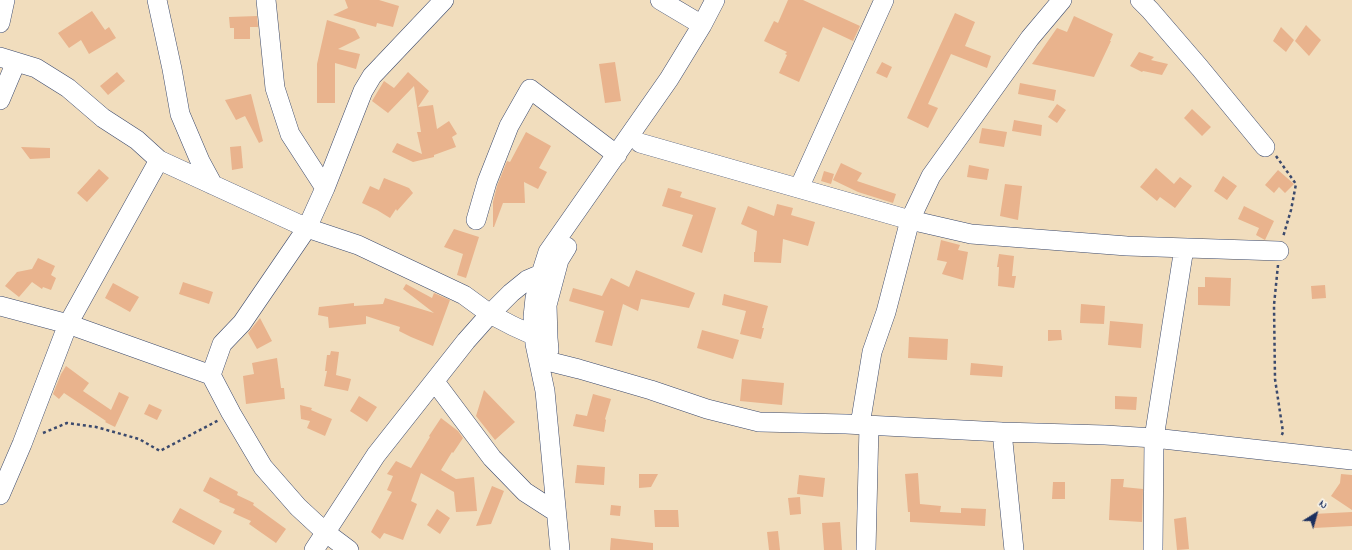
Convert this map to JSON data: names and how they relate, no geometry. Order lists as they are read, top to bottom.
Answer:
{
  "north": "top right"
}
